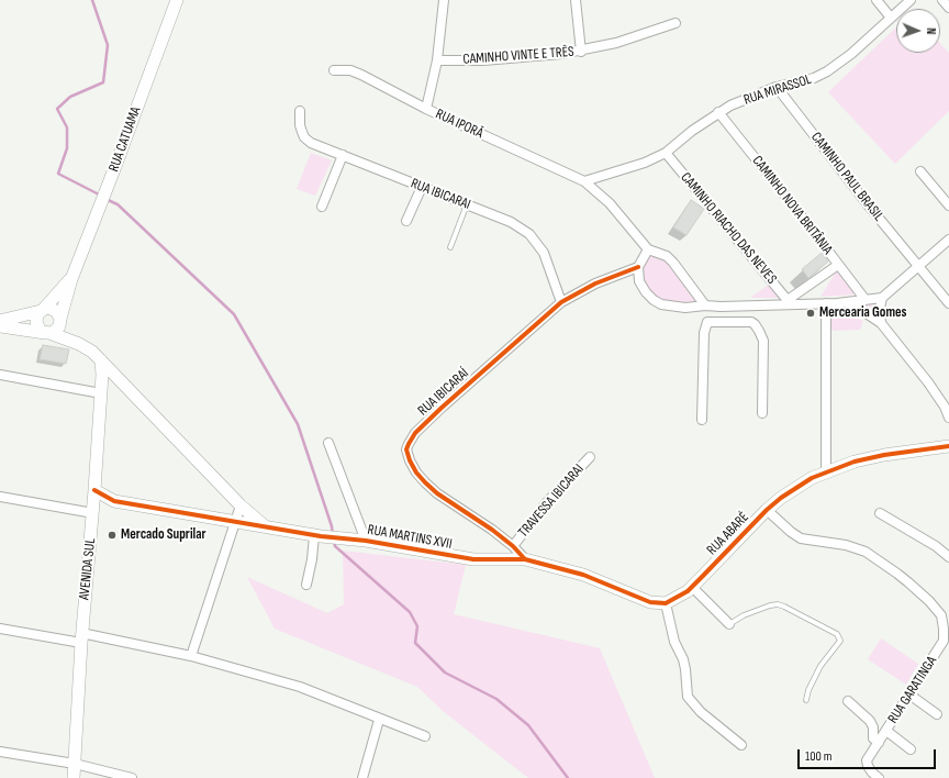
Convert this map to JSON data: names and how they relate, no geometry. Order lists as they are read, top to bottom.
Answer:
{
  "streets": {
    "street": [
      "CAMINHO VINTE E TRÊS",
      "RUA MIRASSOL",
      "RUA IPORÃ",
      "RUA CATUAMA",
      "CAMINHO PAUL BRASIL",
      "RUA IBICARAI",
      "CAMINHO NOVA BRITÂNIA",
      "CAMINHO RIACHO DAS NEVES",
      "RUA IBICARAÍ",
      "TRAVESSA IBICARAI",
      "RUA ABARÉ",
      "RUA MARTINS XVII",
      "AVENIDA SUL",
      "RUA GARATINGA"
    ]
  },
  "crossings": [
    ["RUA MIRASSOL", "RUA IPORÃ"],
    ["RUA MIRASSOL", "CAMINHO PAUL BRASIL"],
    ["RUA MIRASSOL", "CAMINHO NOVA BRITÂNIA"],
    ["RUA MIRASSOL", "CAMINHO RIACHO DAS NEVES"],
    ["RUA CATUAMA", "RUA MARTINS XVII"],
    ["RUA IBICARAI", "RUA IBICARAÍ"],
    ["RUA IBICARAÍ", "TRAVESSA IBICARAI"],
    ["RUA IBICARAÍ", "RUA MARTINS XVII"],
    ["RUA ABARÉ", "RUA GARATINGA"],
    ["RUA MARTINS XVII", "AVENIDA SUL"]
  ],
  "places": ["Mercearia Gomes", "Mercado Suprilar"],
  "scale_bar": "100 m",
  "north": "right"
}
